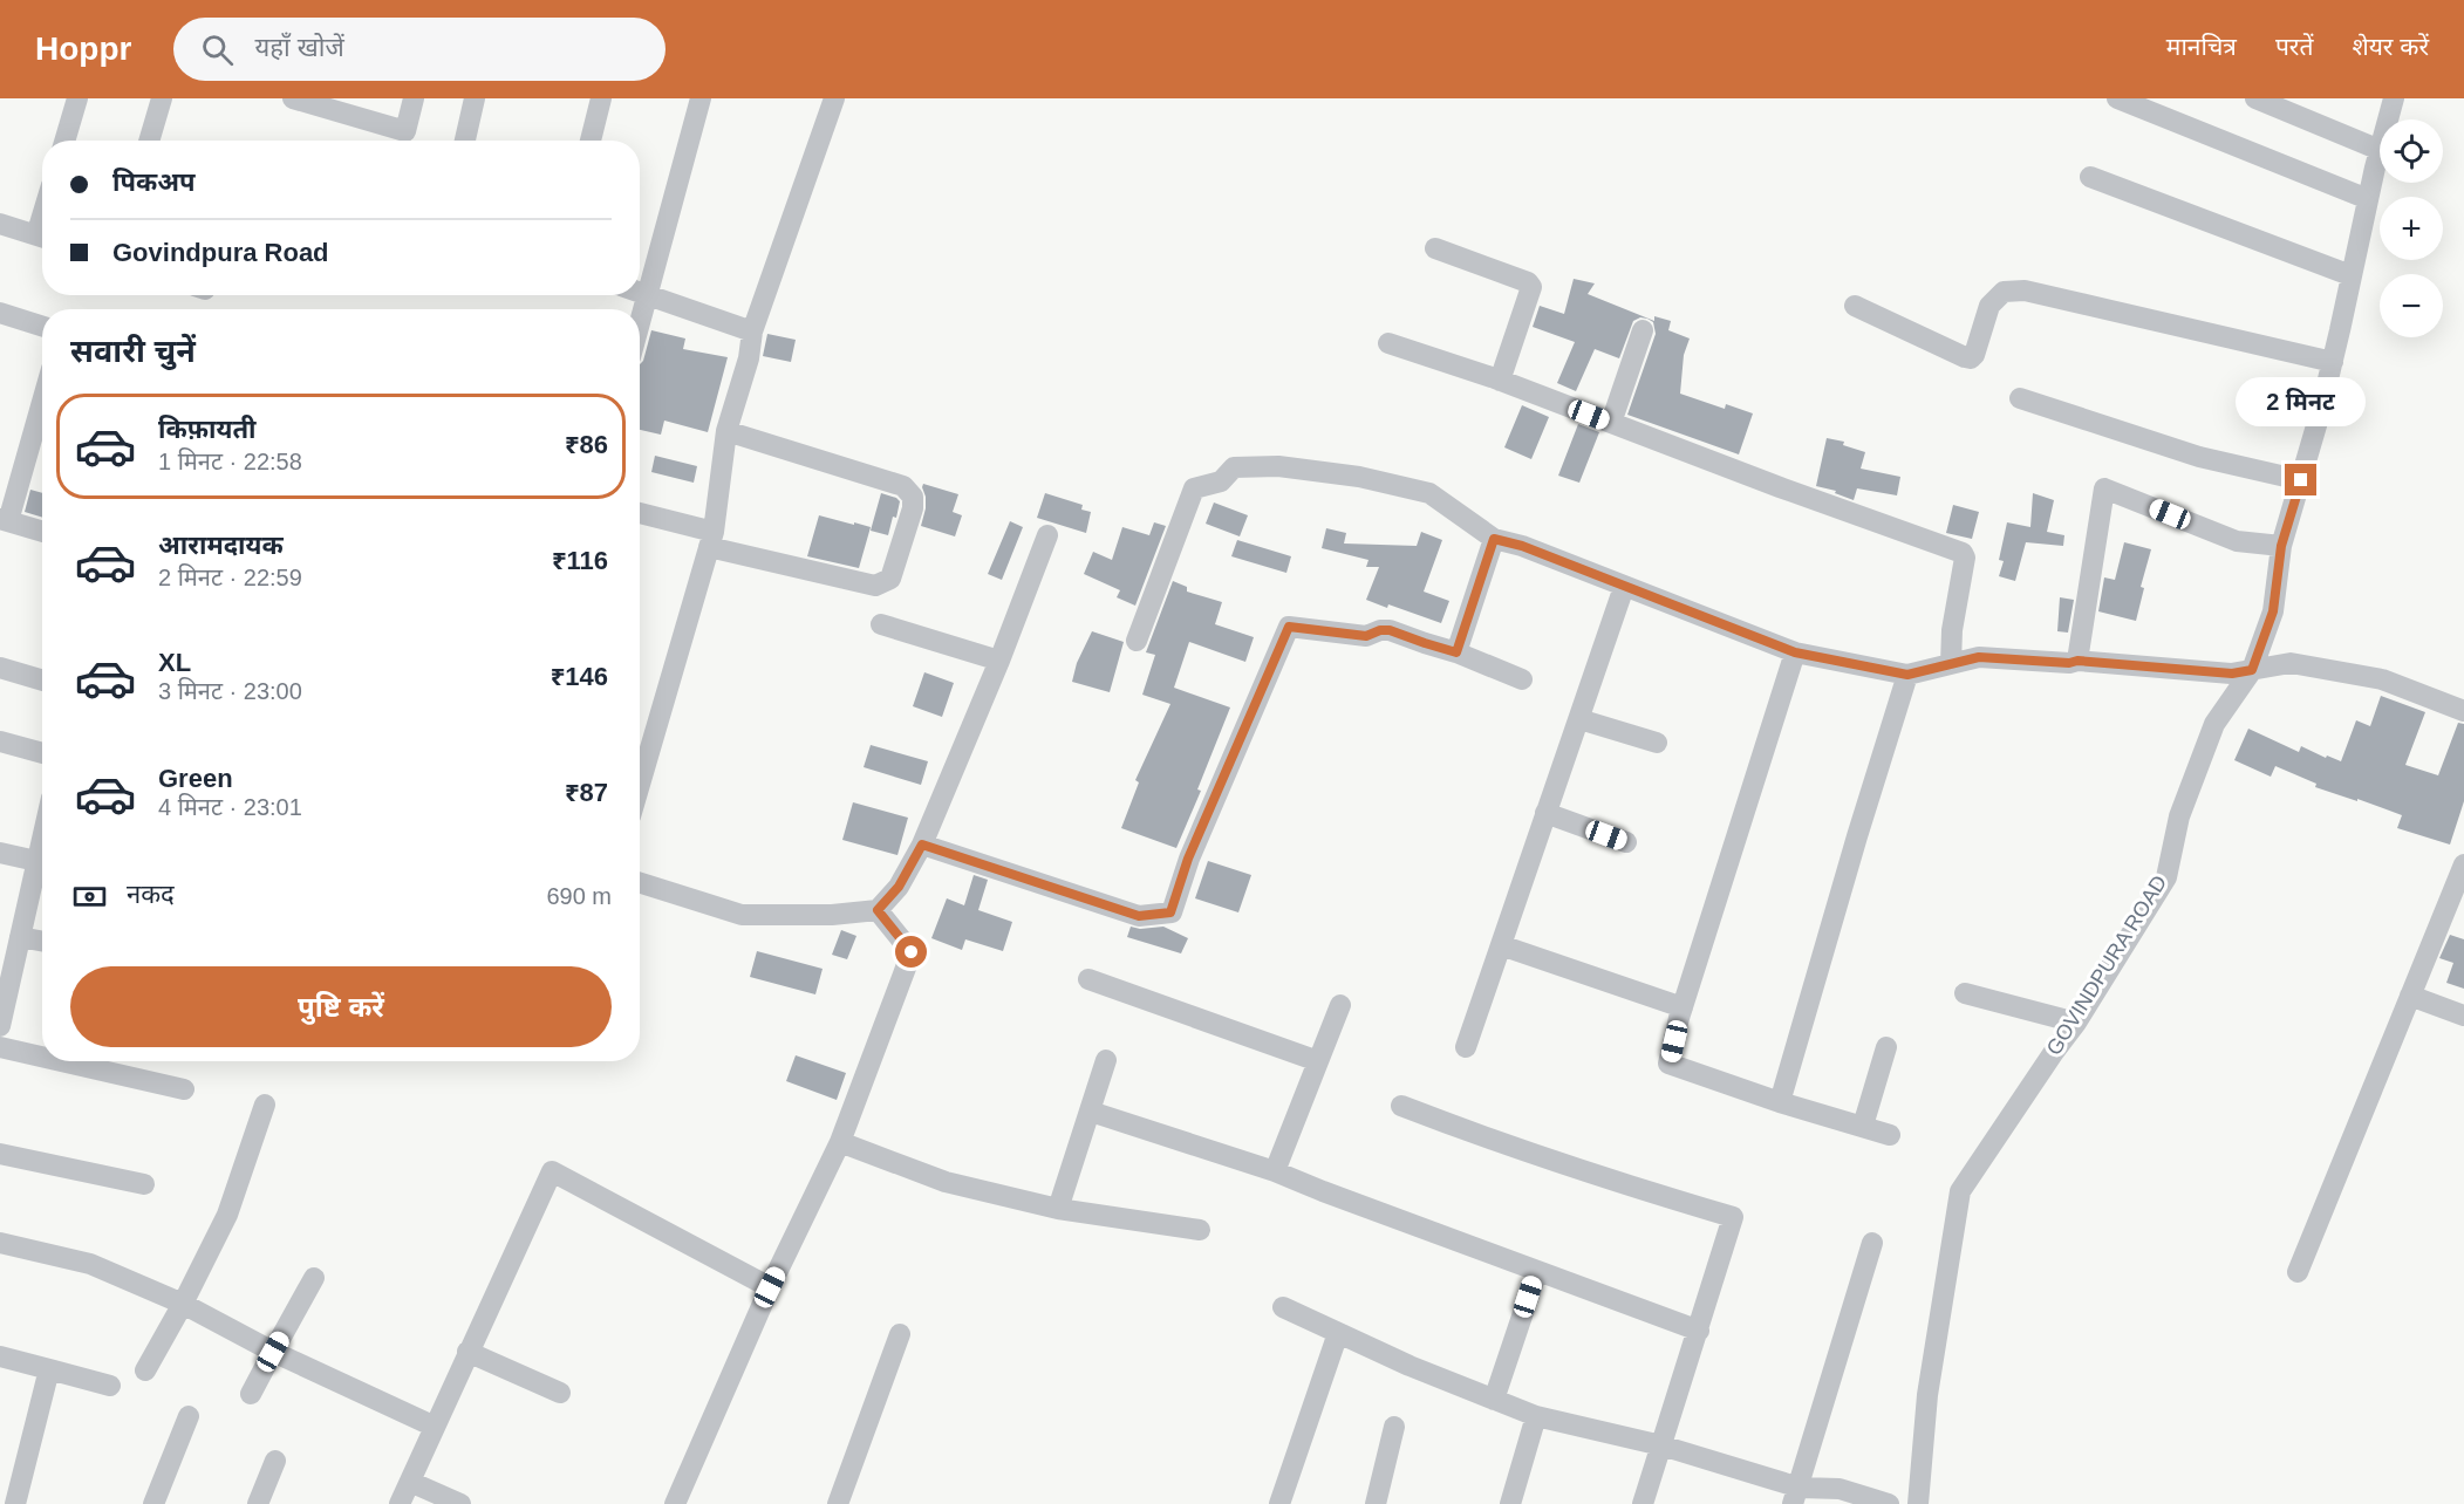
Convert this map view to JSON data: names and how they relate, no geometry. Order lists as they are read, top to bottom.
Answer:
{
  "streets": {
    "street": ["GOVINDPURA ROAD"]
  },
  "page": {
    "header": "Hoppr",
    "search": "यहाँ खोजें",
    "nav": ["मानचित्र", "परतें", "शेयर करें"],
    "map_buttons": ["+", "−"],
    "banner": ["पिकअप", "Govindpura Road"],
    "heading": "सवारी चुनें",
    "bubble": "2 मिनट",
    "list": [
      {
        "name": "किफ़ायती",
        "note": "1 मिनट · 22:58",
        "value": "₹86"
      },
      {
        "name": "आरामदायक",
        "note": "2 मिनट · 22:59",
        "value": "₹116"
      },
      {
        "name": "XL",
        "note": "3 मिनट · 23:00",
        "value": "₹146"
      },
      {
        "name": "Green",
        "note": "4 मिनट · 23:01",
        "value": "₹87"
      }
    ],
    "pay": ["नकद", "690 m"],
    "buttons": "पुष्टि करें"
  }
}
